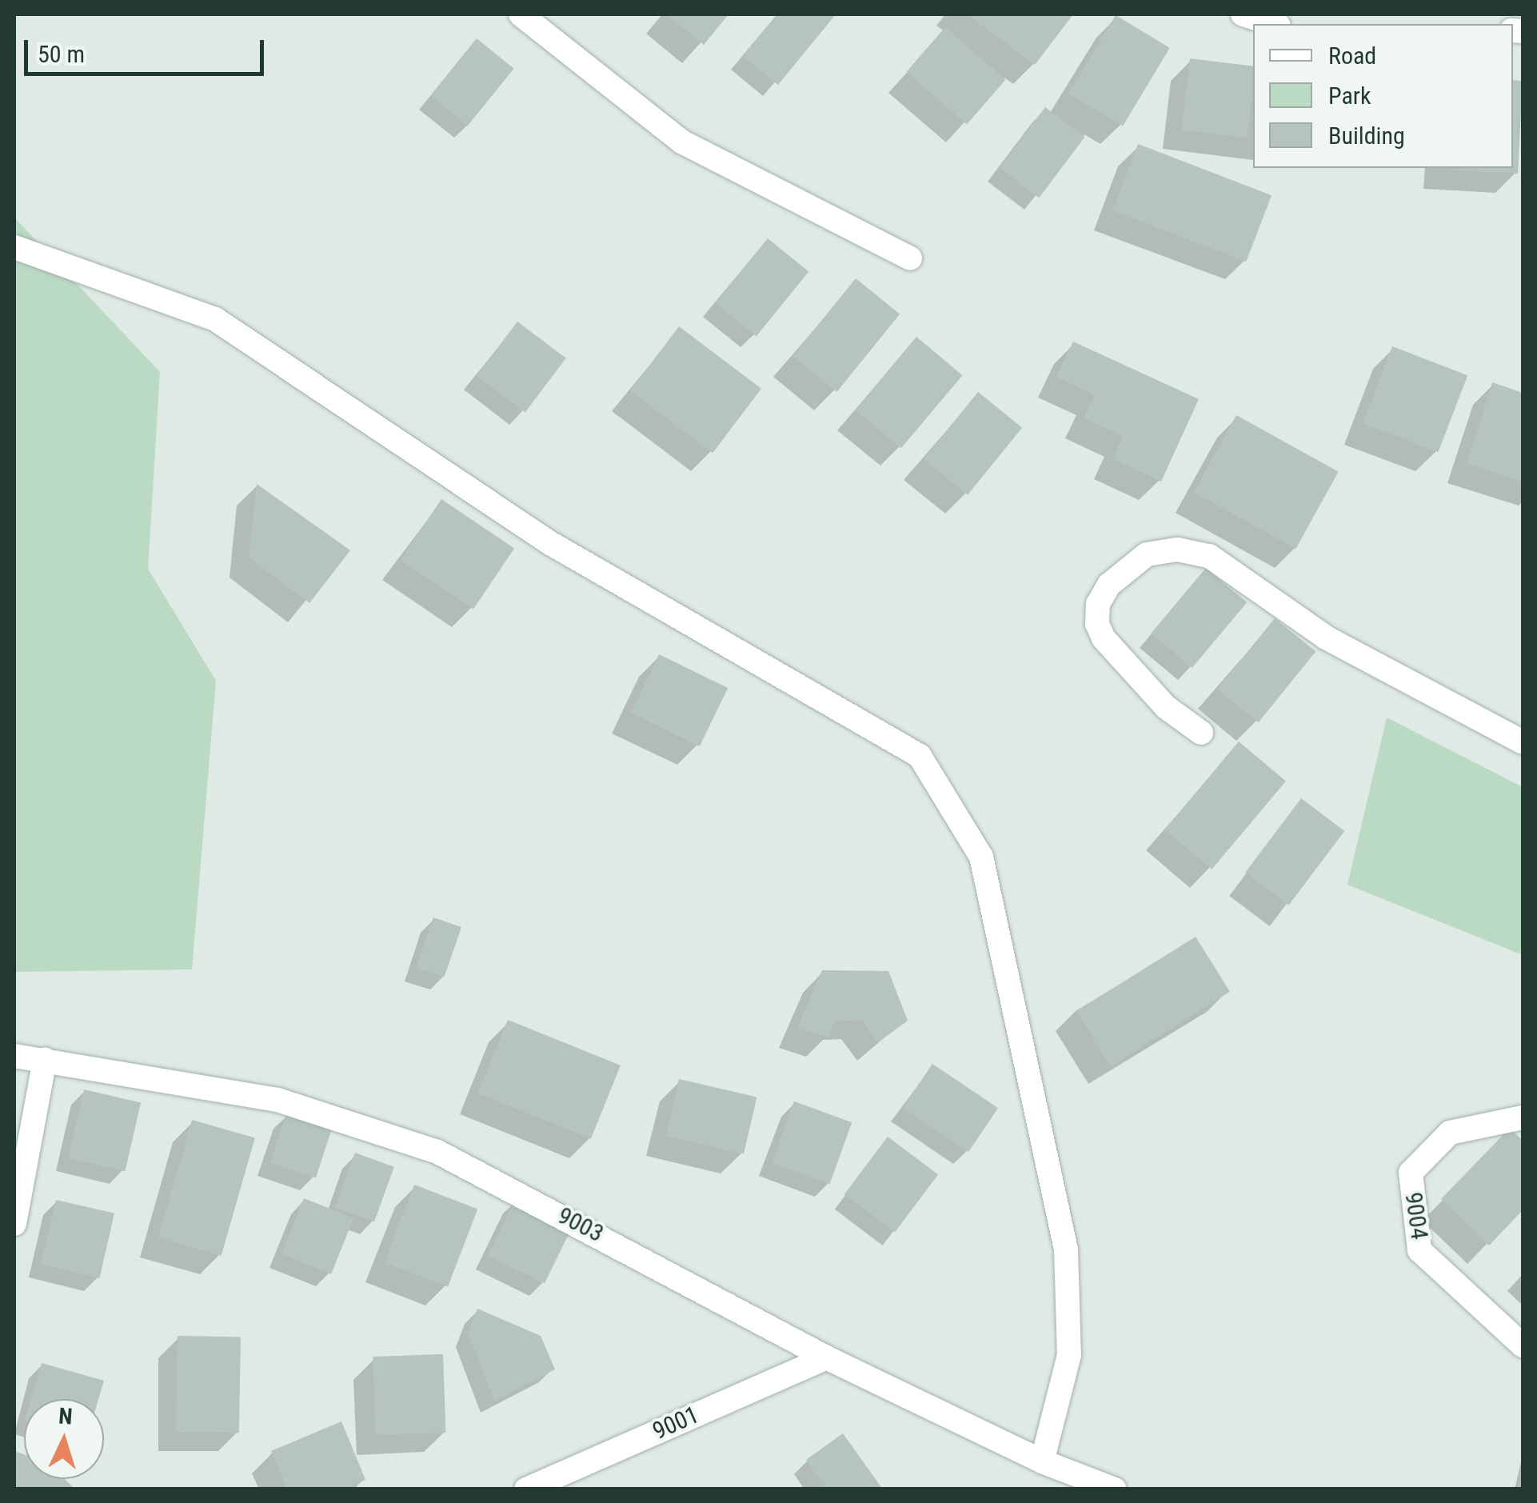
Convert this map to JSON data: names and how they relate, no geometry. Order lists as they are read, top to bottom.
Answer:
{
  "streets": {
    "street": ["9004", "9003", "9001"]
  },
  "crossings": [
    ["9003", "9001"]
  ],
  "legend": ["Road", "Park", "Building"],
  "scale_bar": "50 m",
  "north": "top"
}
